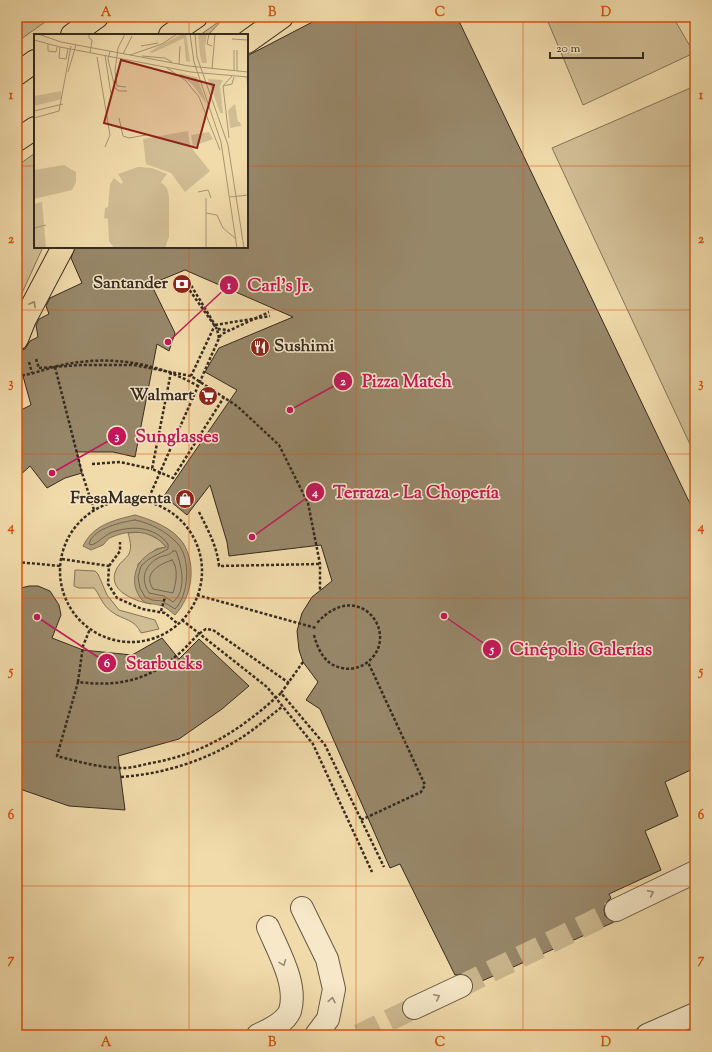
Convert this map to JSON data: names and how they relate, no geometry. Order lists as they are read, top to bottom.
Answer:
{
  "places": {
    "bank": ["Santander"],
    "other": [
      "Carl's Jr.",
      "Pizza Match",
      "Sunglasses",
      "Terraza - La Chopería",
      "Cinépolis Galerías",
      "Starbucks"
    ],
    "restaurant": ["Sushimi"],
    "supermarket": ["Walmart"],
    "shop": ["FresaMagenta"]
  },
  "scale_bar": "20 m",
  "grid": {
    "columns": [
      "A",
      "B",
      "C",
      "D"
    ],
    "rows": [
      "1",
      "2",
      "3",
      "4",
      "5",
      "6",
      "7"
    ]
  }
}
